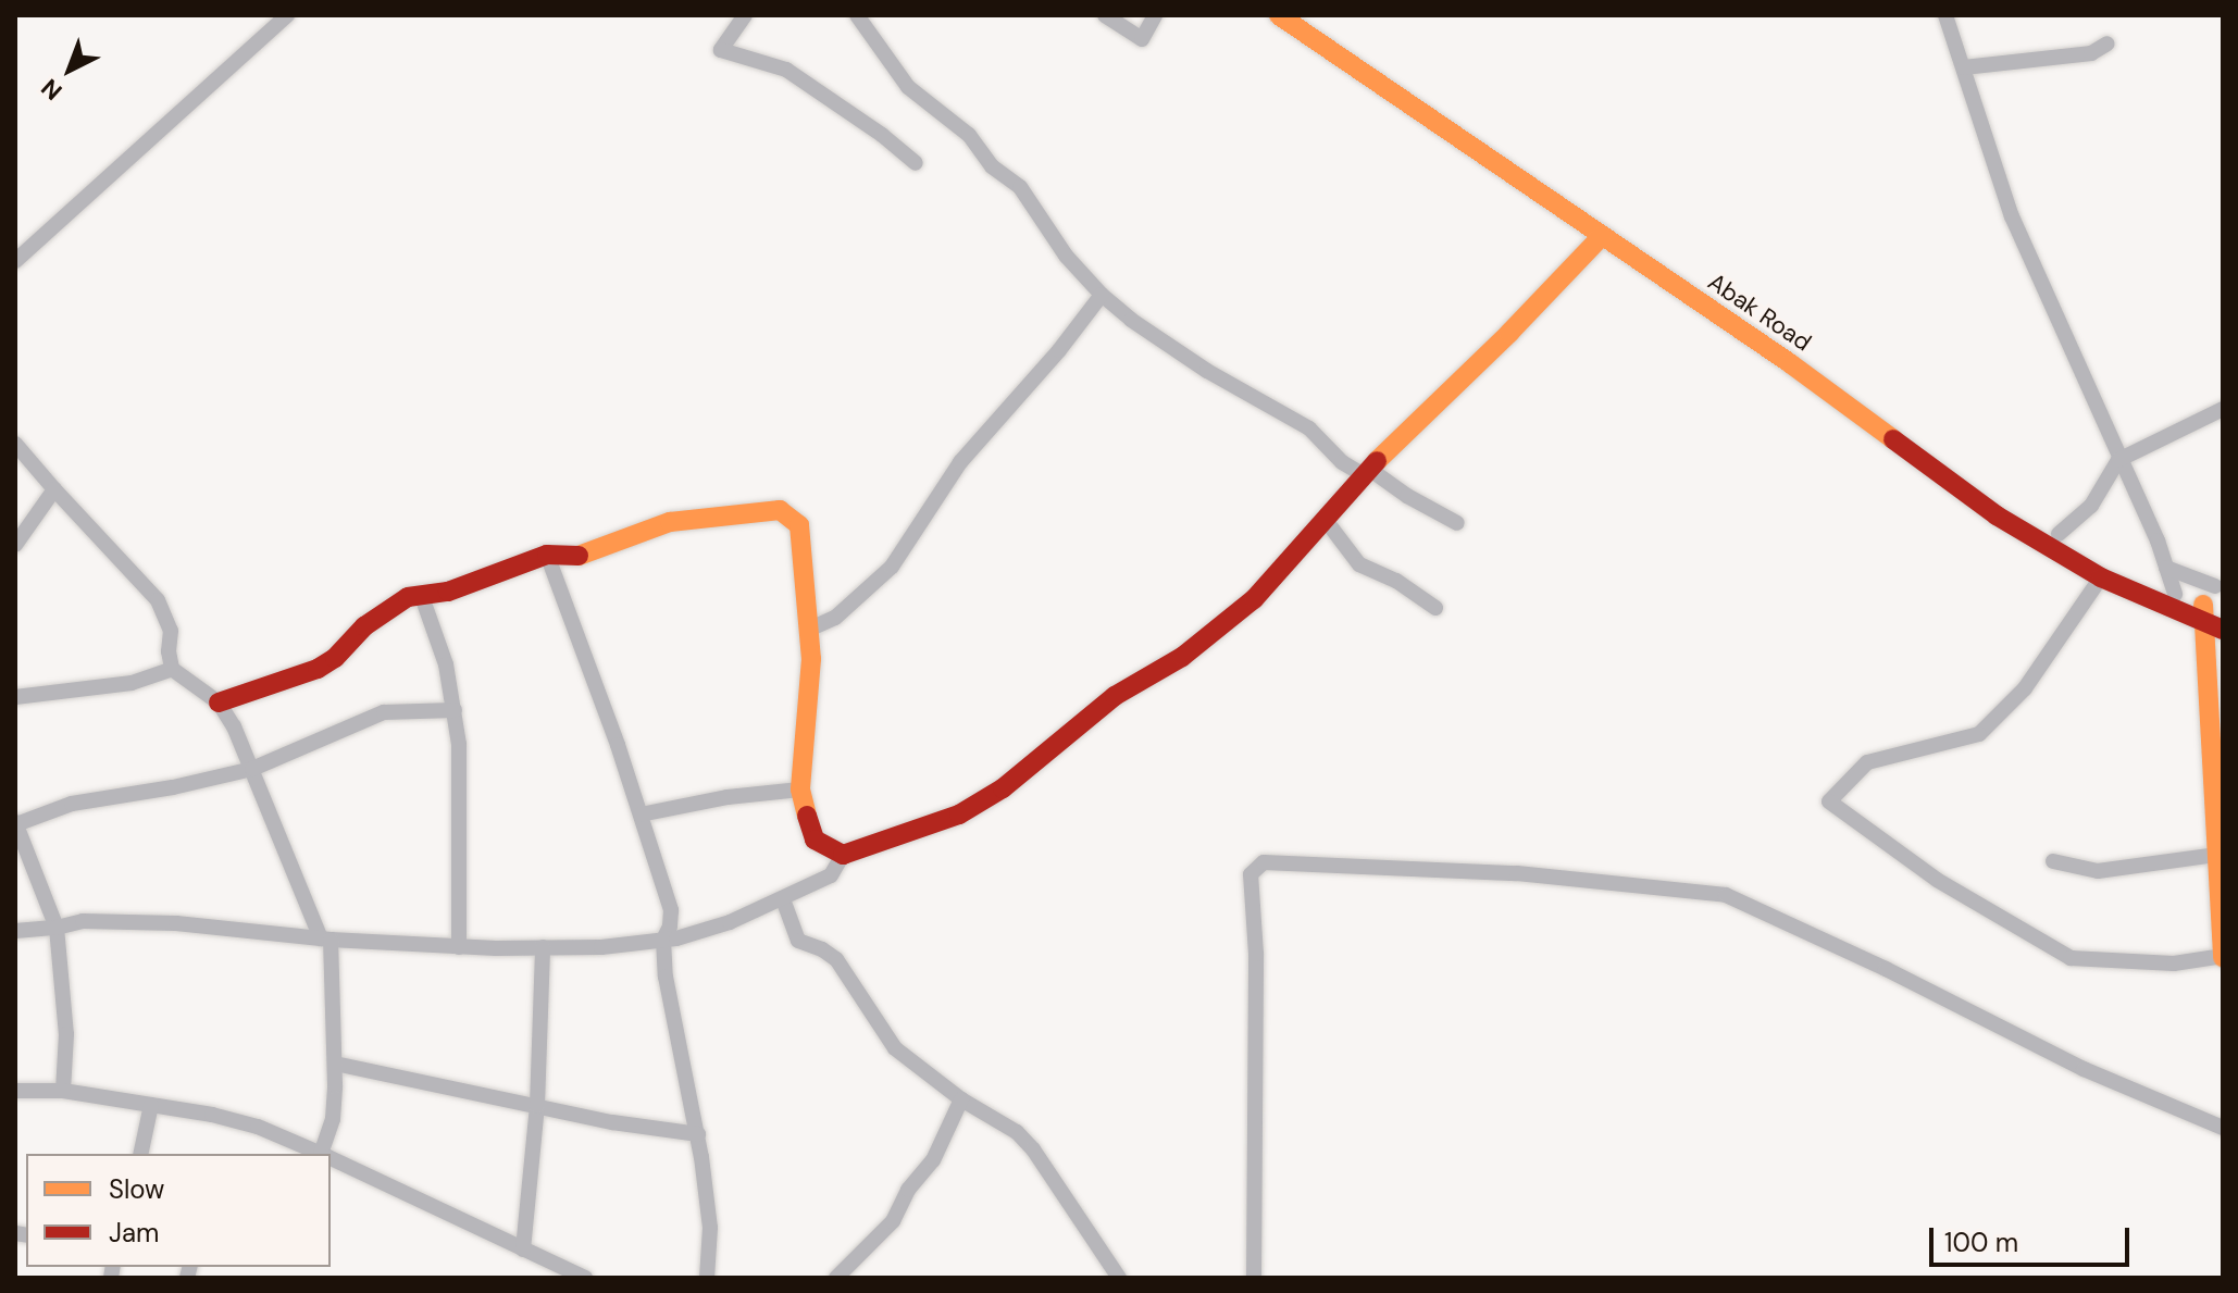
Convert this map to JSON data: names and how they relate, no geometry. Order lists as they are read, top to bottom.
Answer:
{
  "streets": {
    "main road": ["Abak Road"]
  },
  "legend": ["Slow", "Jam"],
  "scale_bar": "100 m",
  "north": "bottom left"
}
